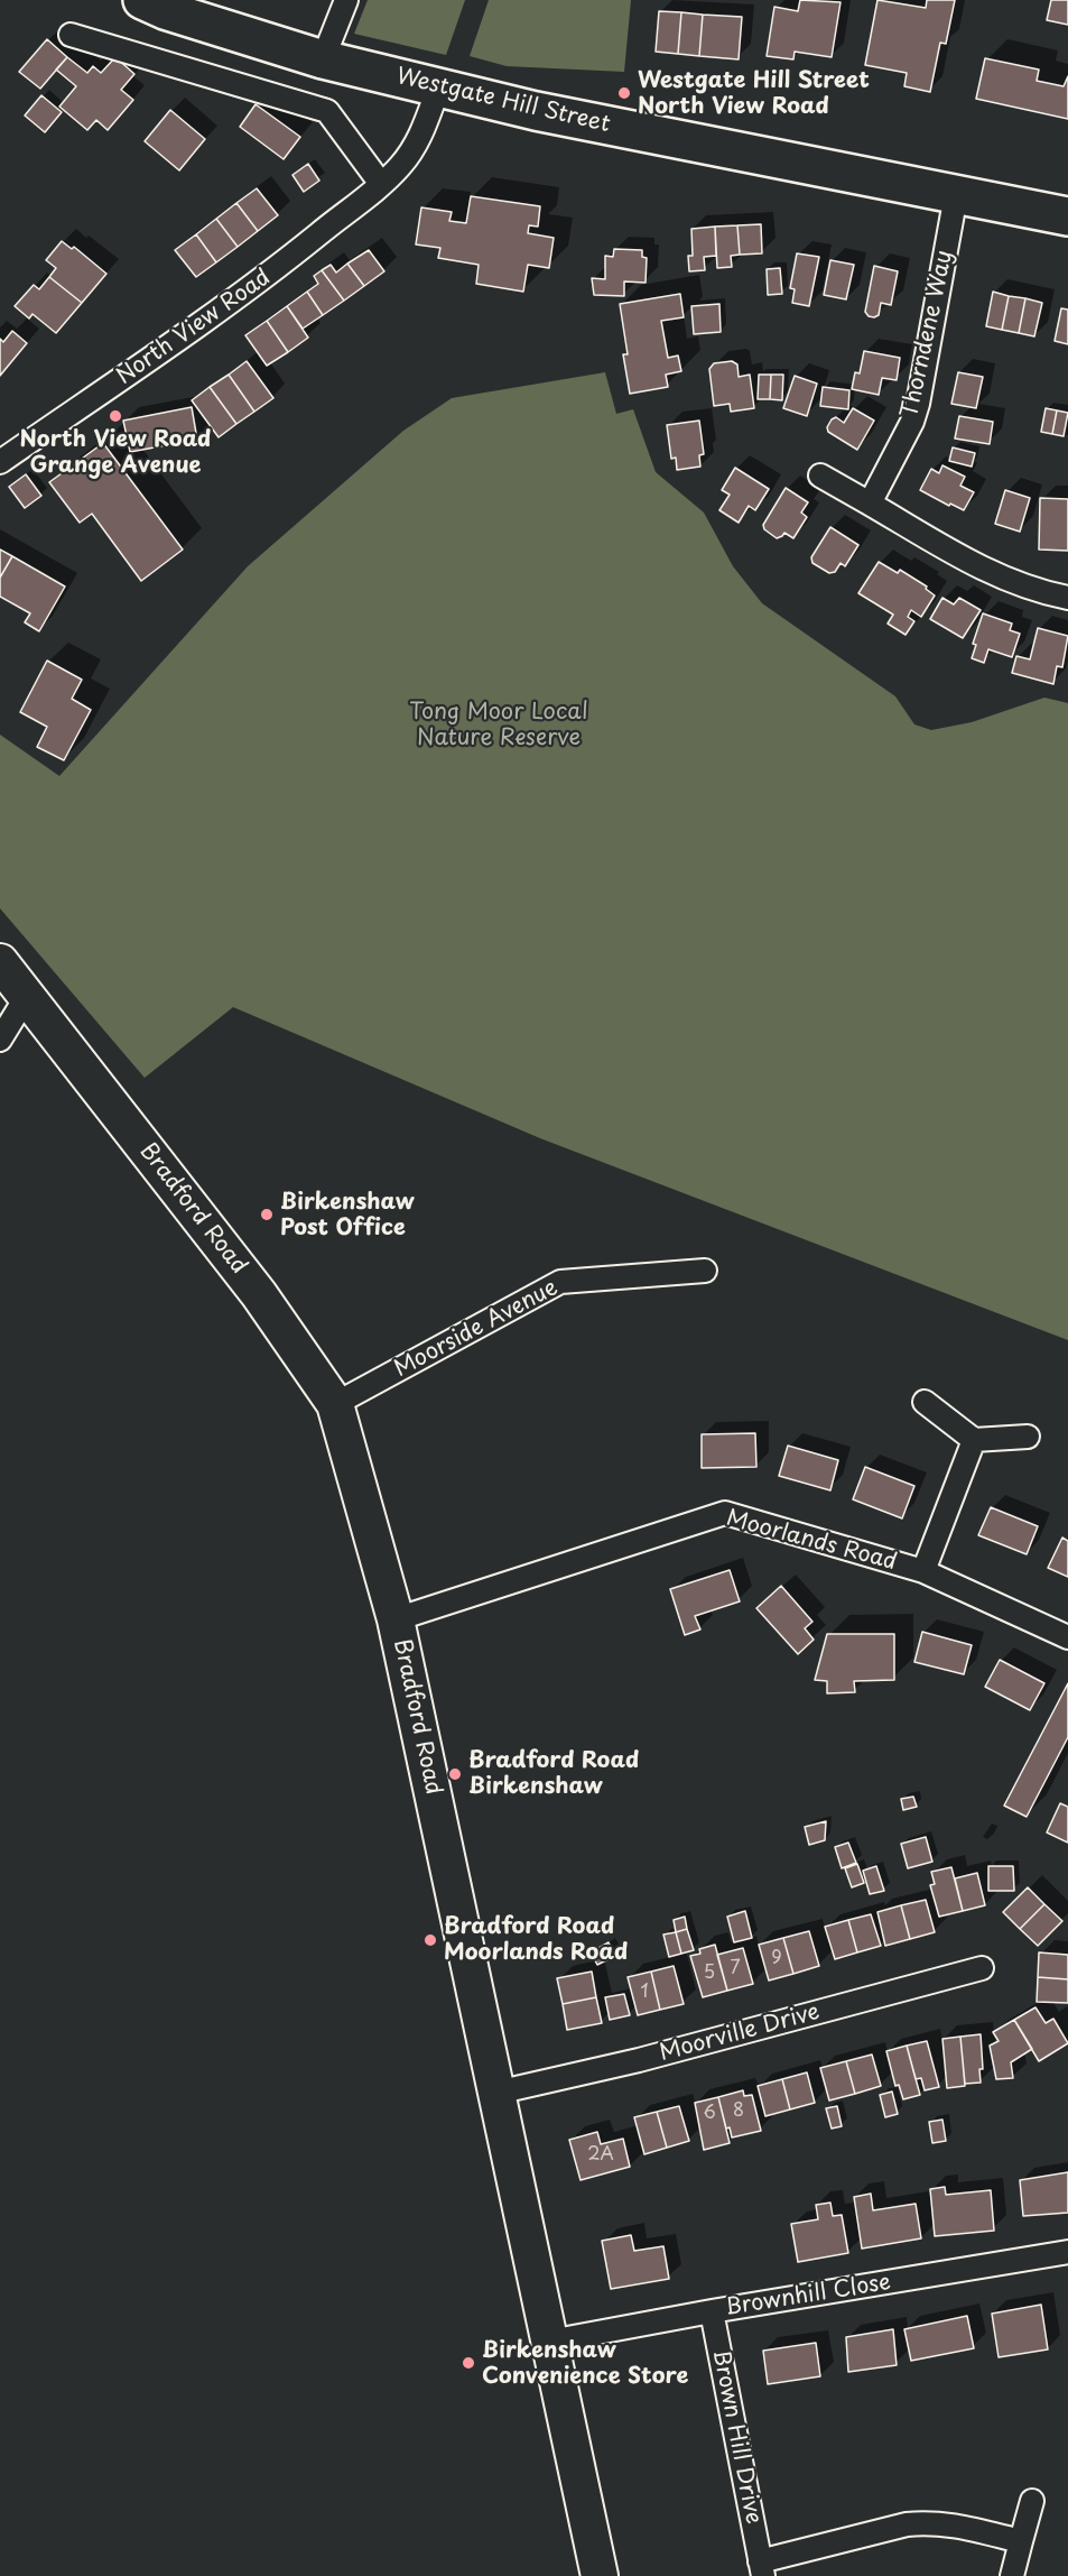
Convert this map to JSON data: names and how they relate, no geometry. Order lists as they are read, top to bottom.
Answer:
{
  "streets": {
    "highway": ["Westgate Hill Street"],
    "main road": ["Bradford Road"],
    "street": [
      "North View Road",
      "Thorndene Way",
      "Moorside Avenue",
      "Moorlands Road",
      "Moorville Drive",
      "Brownhill Close",
      "Brown Hill Drive"
    ]
  },
  "crossings": [
    ["Westgate Hill Street", "North View Road"],
    ["Westgate Hill Street", "Thorndene Way"],
    ["Bradford Road", "Moorside Avenue"],
    ["Bradford Road", "Moorlands Road"],
    ["Bradford Road", "Moorville Drive"],
    ["Bradford Road", "Brownhill Close"],
    ["Brownhill Close", "Brown Hill Drive"]
  ],
  "parks": ["Tong Moor Local Nature Reserve"],
  "places": [
    "Westgate Hill Street North View Road",
    "North View Road Grange Avenue",
    "Birkenshaw Post Office",
    "Bradford Road Birkenshaw",
    "Bradford Road Moorlands Road",
    "Birkenshaw Convenience Store"
  ],
  "house_numbers": [
    "9",
    "7",
    "5",
    "1",
    "8",
    "6",
    "2A"
  ]
}
